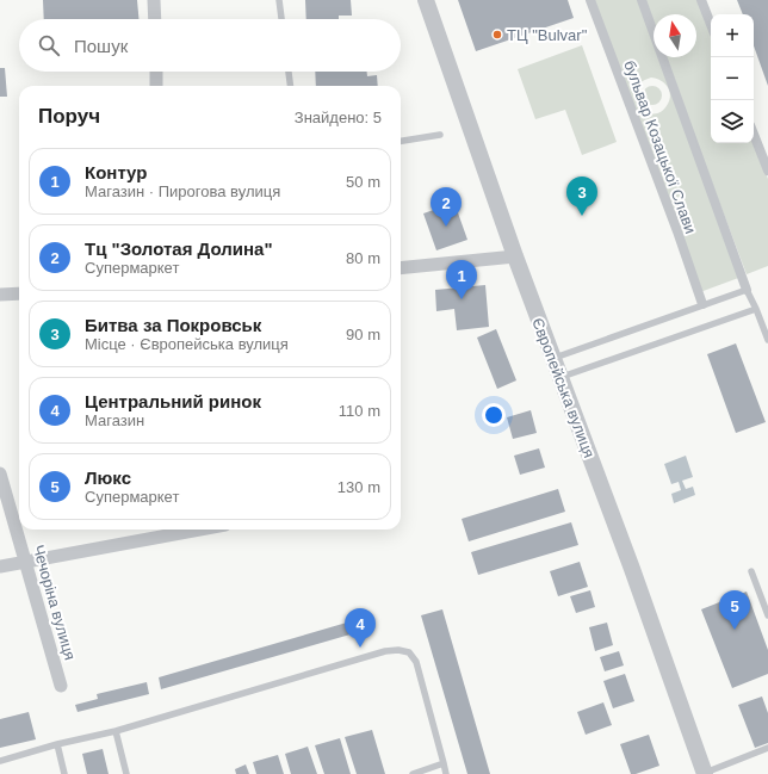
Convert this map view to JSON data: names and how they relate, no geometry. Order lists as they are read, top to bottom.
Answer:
{
  "streets": {
    "street": ["бульвар Козацької Слави", "Європейська вулиця", "Чечоріна вулиця"]
  },
  "places": ["ТЦ \"Bulvar\""],
  "north": "top",
  "page": {
    "map_buttons": ["+", "−"],
    "search": "Пошук",
    "heading": ["Поруч", "Знайдено: 5"],
    "list": [
      {
        "mark": "1",
        "name": "Контур",
        "note": "Магазин · Пирогова вулиця",
        "value": "50 m"
      },
      {
        "mark": "2",
        "name": "Тц \"Золотая Долина\"",
        "note": "Супермаркет",
        "value": "80 m"
      },
      {
        "mark": "3",
        "name": "Битва за Покровськ",
        "note": "Місце · Європейська вулиця",
        "value": "90 m"
      },
      {
        "mark": "4",
        "name": "Центральний ринок",
        "note": "Магазин",
        "value": "110 m"
      },
      {
        "mark": "5",
        "name": "Люкс",
        "note": "Супермаркет",
        "value": "130 m"
      }
    ],
    "pins": [
      "3",
      "2",
      "1",
      "5",
      "4"
    ]
  }
}
